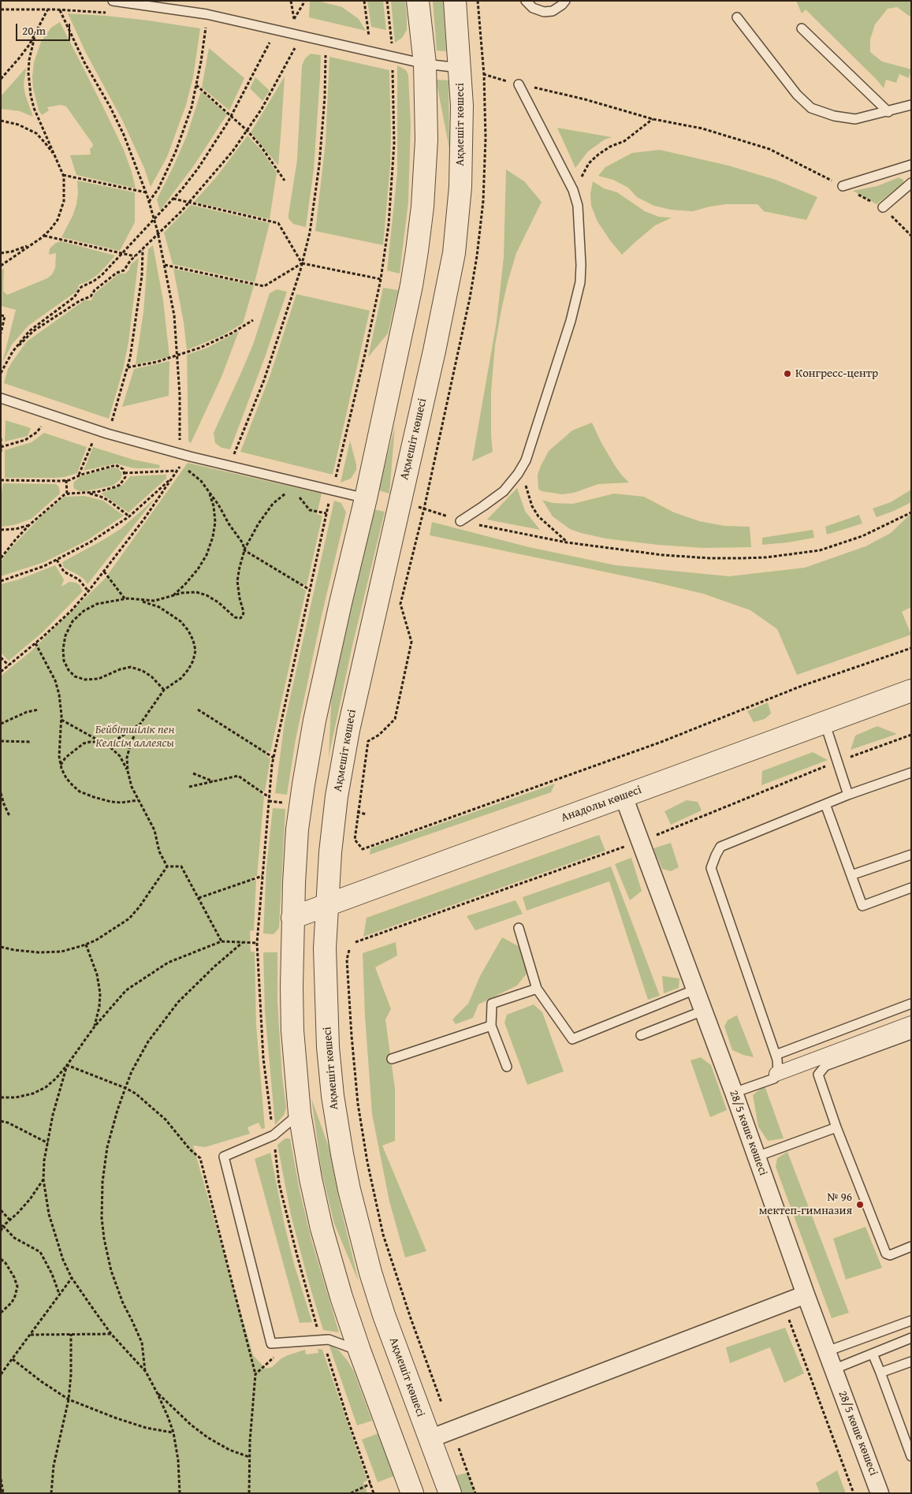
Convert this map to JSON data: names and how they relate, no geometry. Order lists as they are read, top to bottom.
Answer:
{
  "streets": {
    "street": ["Ақмешіт көшесі", "Анадолы көшесі", "28/5 көше көшесі"]
  },
  "crossings": [
    ["Ақмешіт көшесі", "Анадолы көшесі"],
    ["Анадолы көшесі", "28/5 көше көшесі"]
  ],
  "parks": ["Бейбітшілік пен Келісім аллеясы"],
  "places": ["Конгресс-центр", "№ 96 мектеп-гимназия"],
  "scale_bar": "20 m"
}
